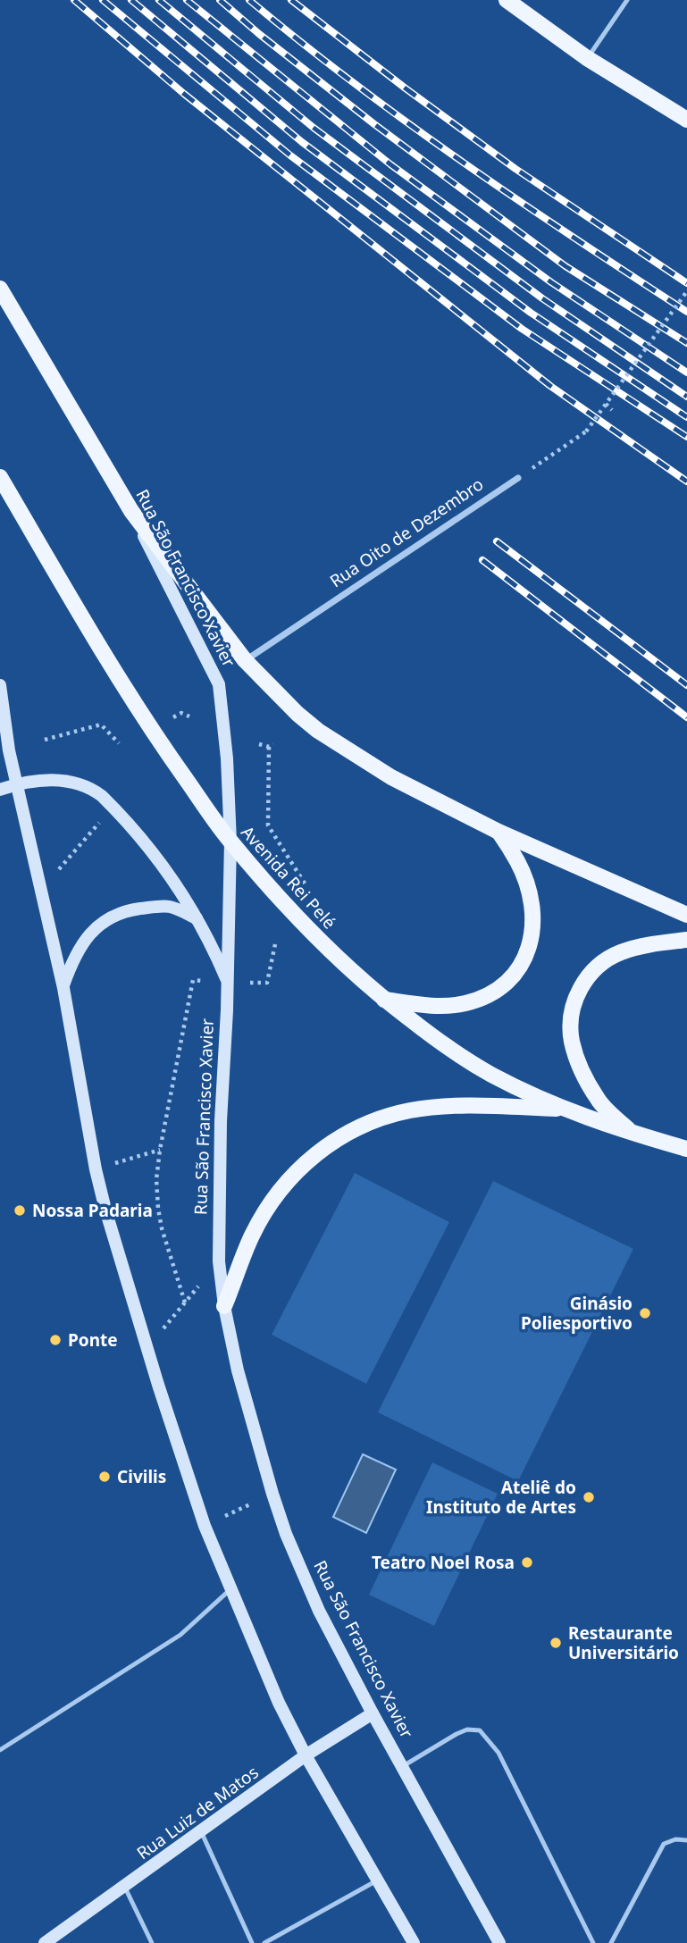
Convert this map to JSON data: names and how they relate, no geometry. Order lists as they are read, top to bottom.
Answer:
{
  "streets": {
    "main road": ["Rua São Francisco Xavier", "Avenida Rei Pelé", "Rua Luiz de Matos"],
    "street": ["Rua Oito de Dezembro"]
  },
  "crossings": [
    ["Rua São Francisco Xavier", "Avenida Rei Pelé"],
    ["Rua São Francisco Xavier", "Rua Luiz de Matos"]
  ],
  "places": [
    "Nossa Padaria",
    "Ginásio Poliesportivo",
    "Ponte",
    "Civilis",
    "Ateliê do Instituto de Artes",
    "Teatro Noel Rosa",
    "Restaurante Universitário"
  ]
}
